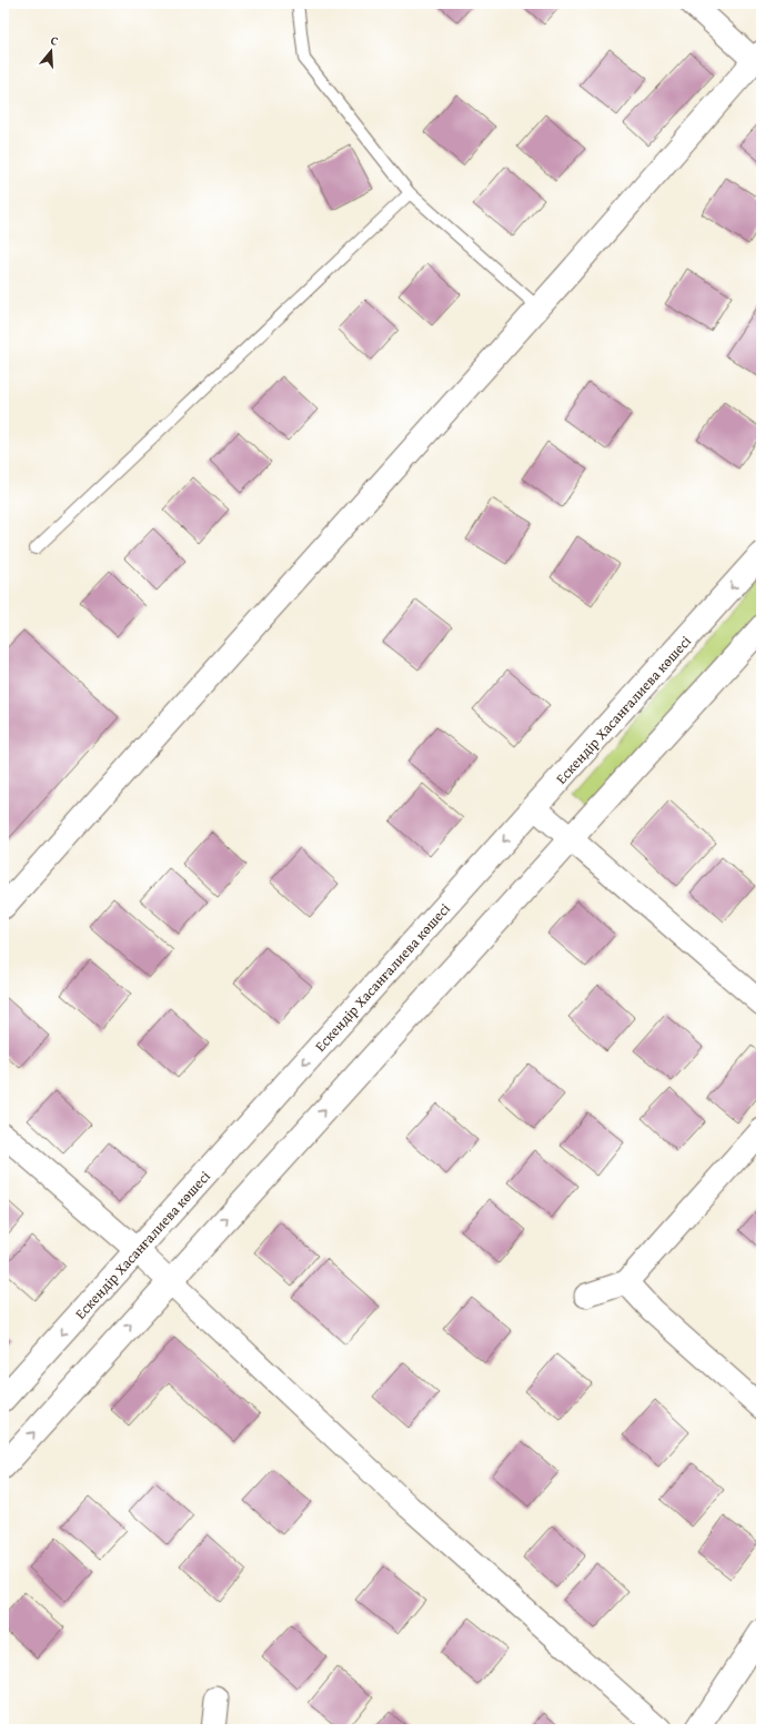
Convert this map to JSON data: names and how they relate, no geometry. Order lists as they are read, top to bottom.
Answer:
{
  "streets": {
    "street": ["Ескендір Хасанғалиева көшесі"]
  },
  "north": "top"
}
